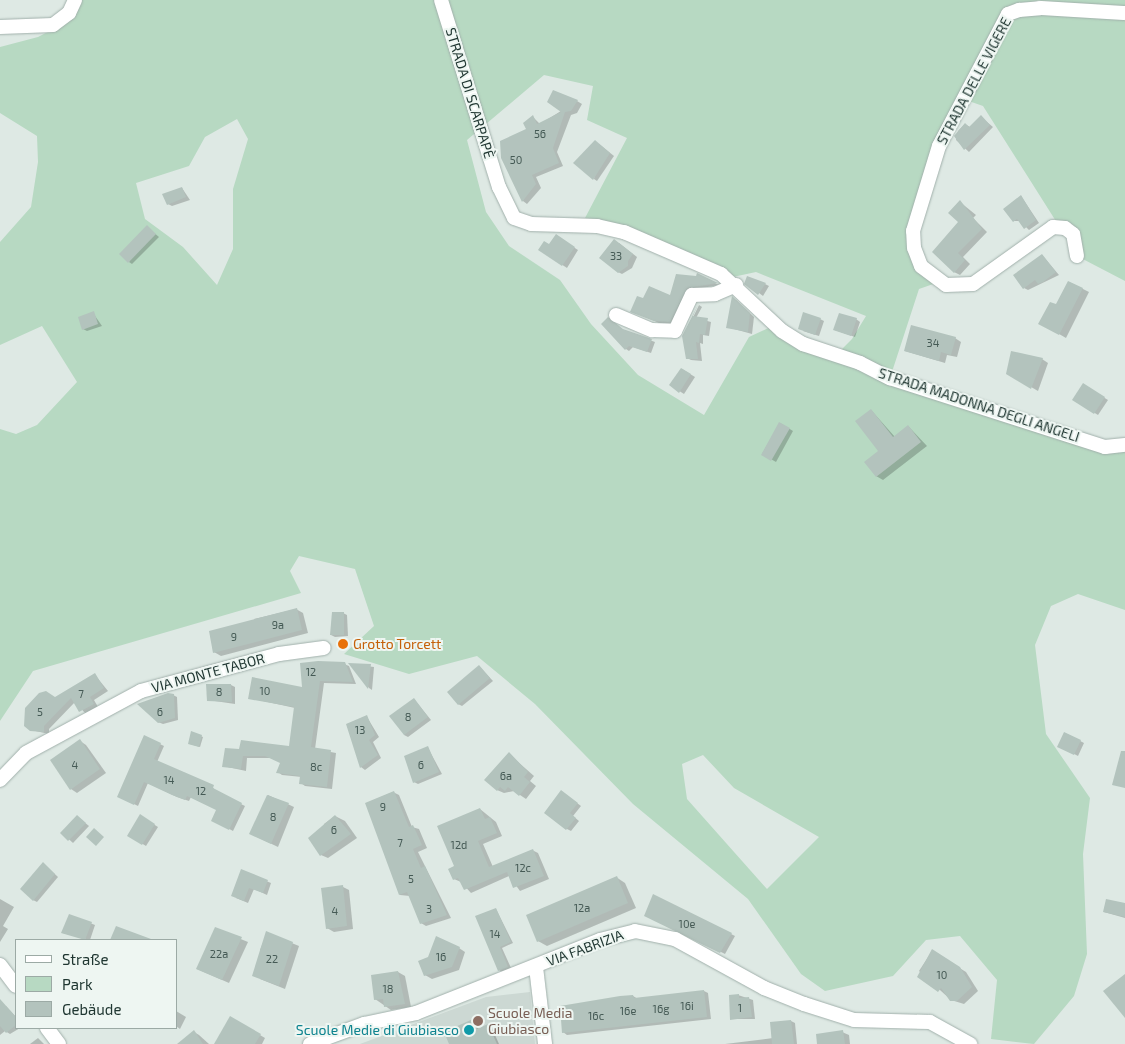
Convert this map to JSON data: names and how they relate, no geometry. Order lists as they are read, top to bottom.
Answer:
{
  "streets": {
    "street": [
      "STRADA DELLE VIGERE",
      "STRADA DI SCARPAPÈ",
      "STRADA MADONNA DEGLI ANGELI",
      "VIA MONTE TABOR",
      "VIA FABRIZIA"
    ]
  },
  "crossings": [
    ["STRADA DI SCARPAPÈ", "STRADA MADONNA DEGLI ANGELI"]
  ],
  "places": ["Grotto Torcett", "Scuole Media Giubiasco", "Scuole Medie di Giubiasco"],
  "house_numbers": [
    "56",
    "50",
    "33",
    "34",
    "9a",
    "9",
    "12",
    "10",
    "8",
    "7",
    "5",
    "6",
    "8",
    "13",
    "4",
    "6",
    "8c",
    "6a",
    "14",
    "12",
    "9",
    "8",
    "6",
    "7",
    "12d",
    "12c",
    "5",
    "12a",
    "3",
    "4",
    "10e",
    "14",
    "22a",
    "16",
    "22",
    "10",
    "18",
    "16i",
    "1",
    "16g",
    "16e",
    "16c"
  ],
  "legend": ["Straße", "Park", "Gebäude"]
}
